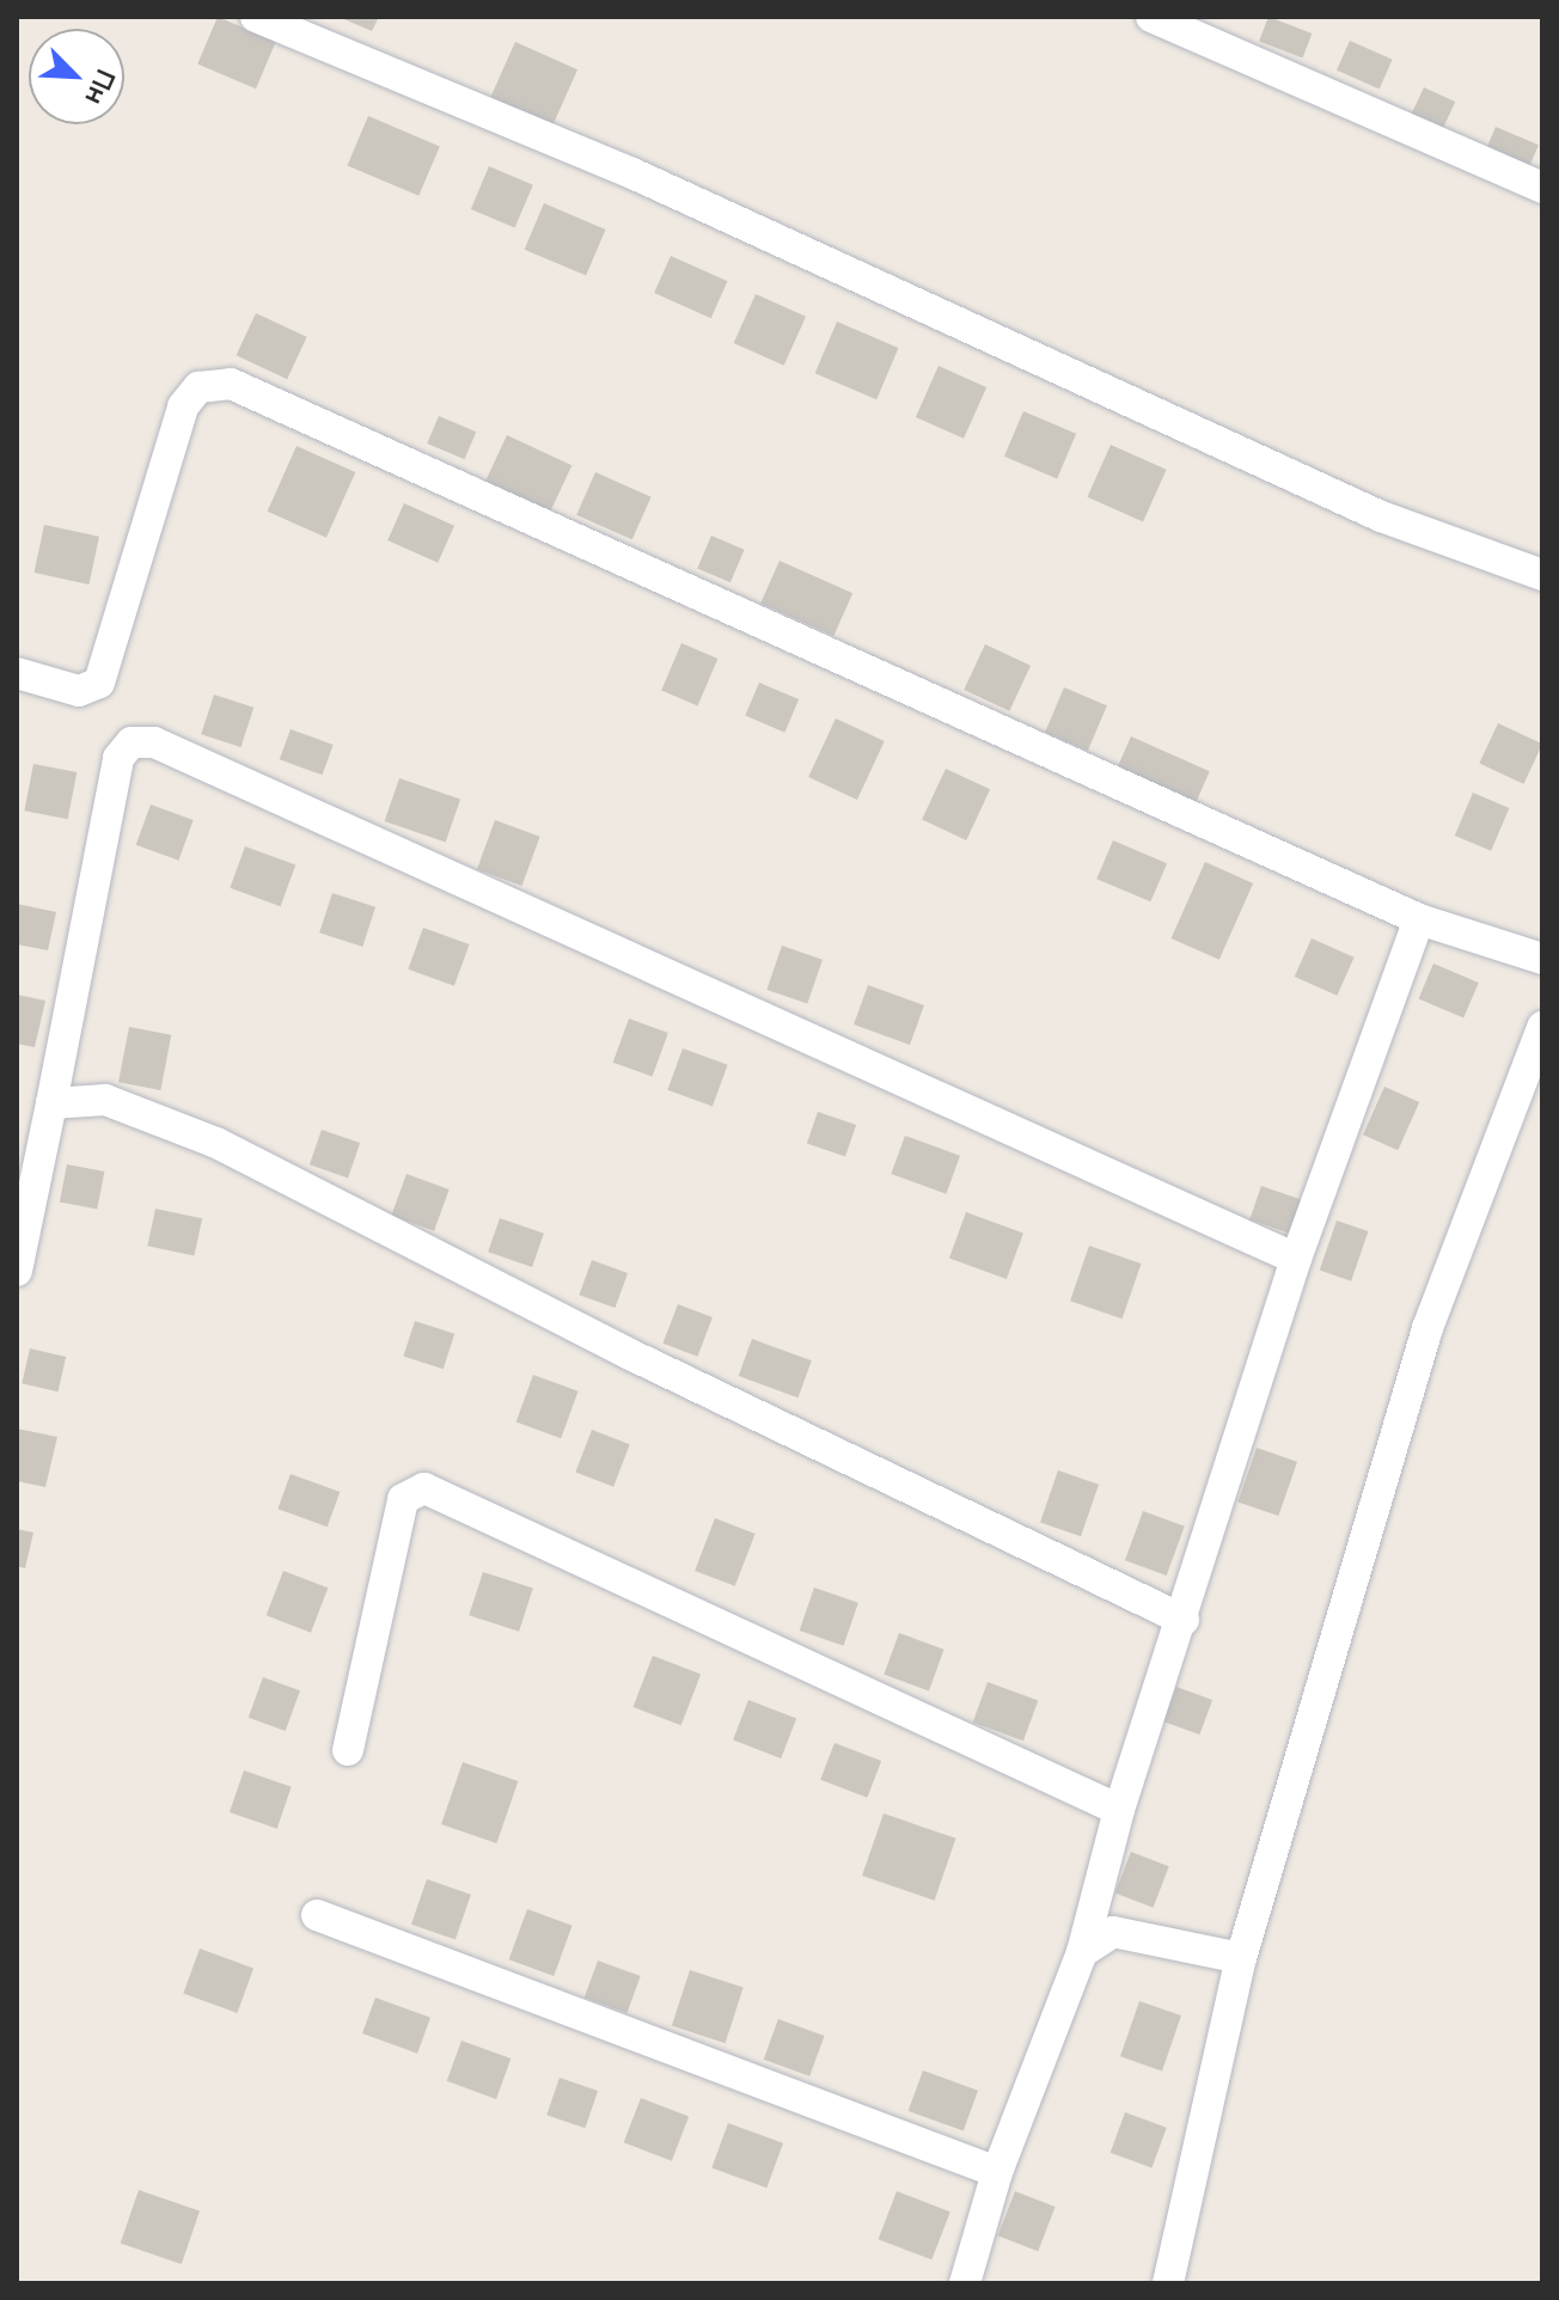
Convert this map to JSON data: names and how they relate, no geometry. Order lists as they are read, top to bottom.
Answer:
{
  "north": "bottom right"
}
